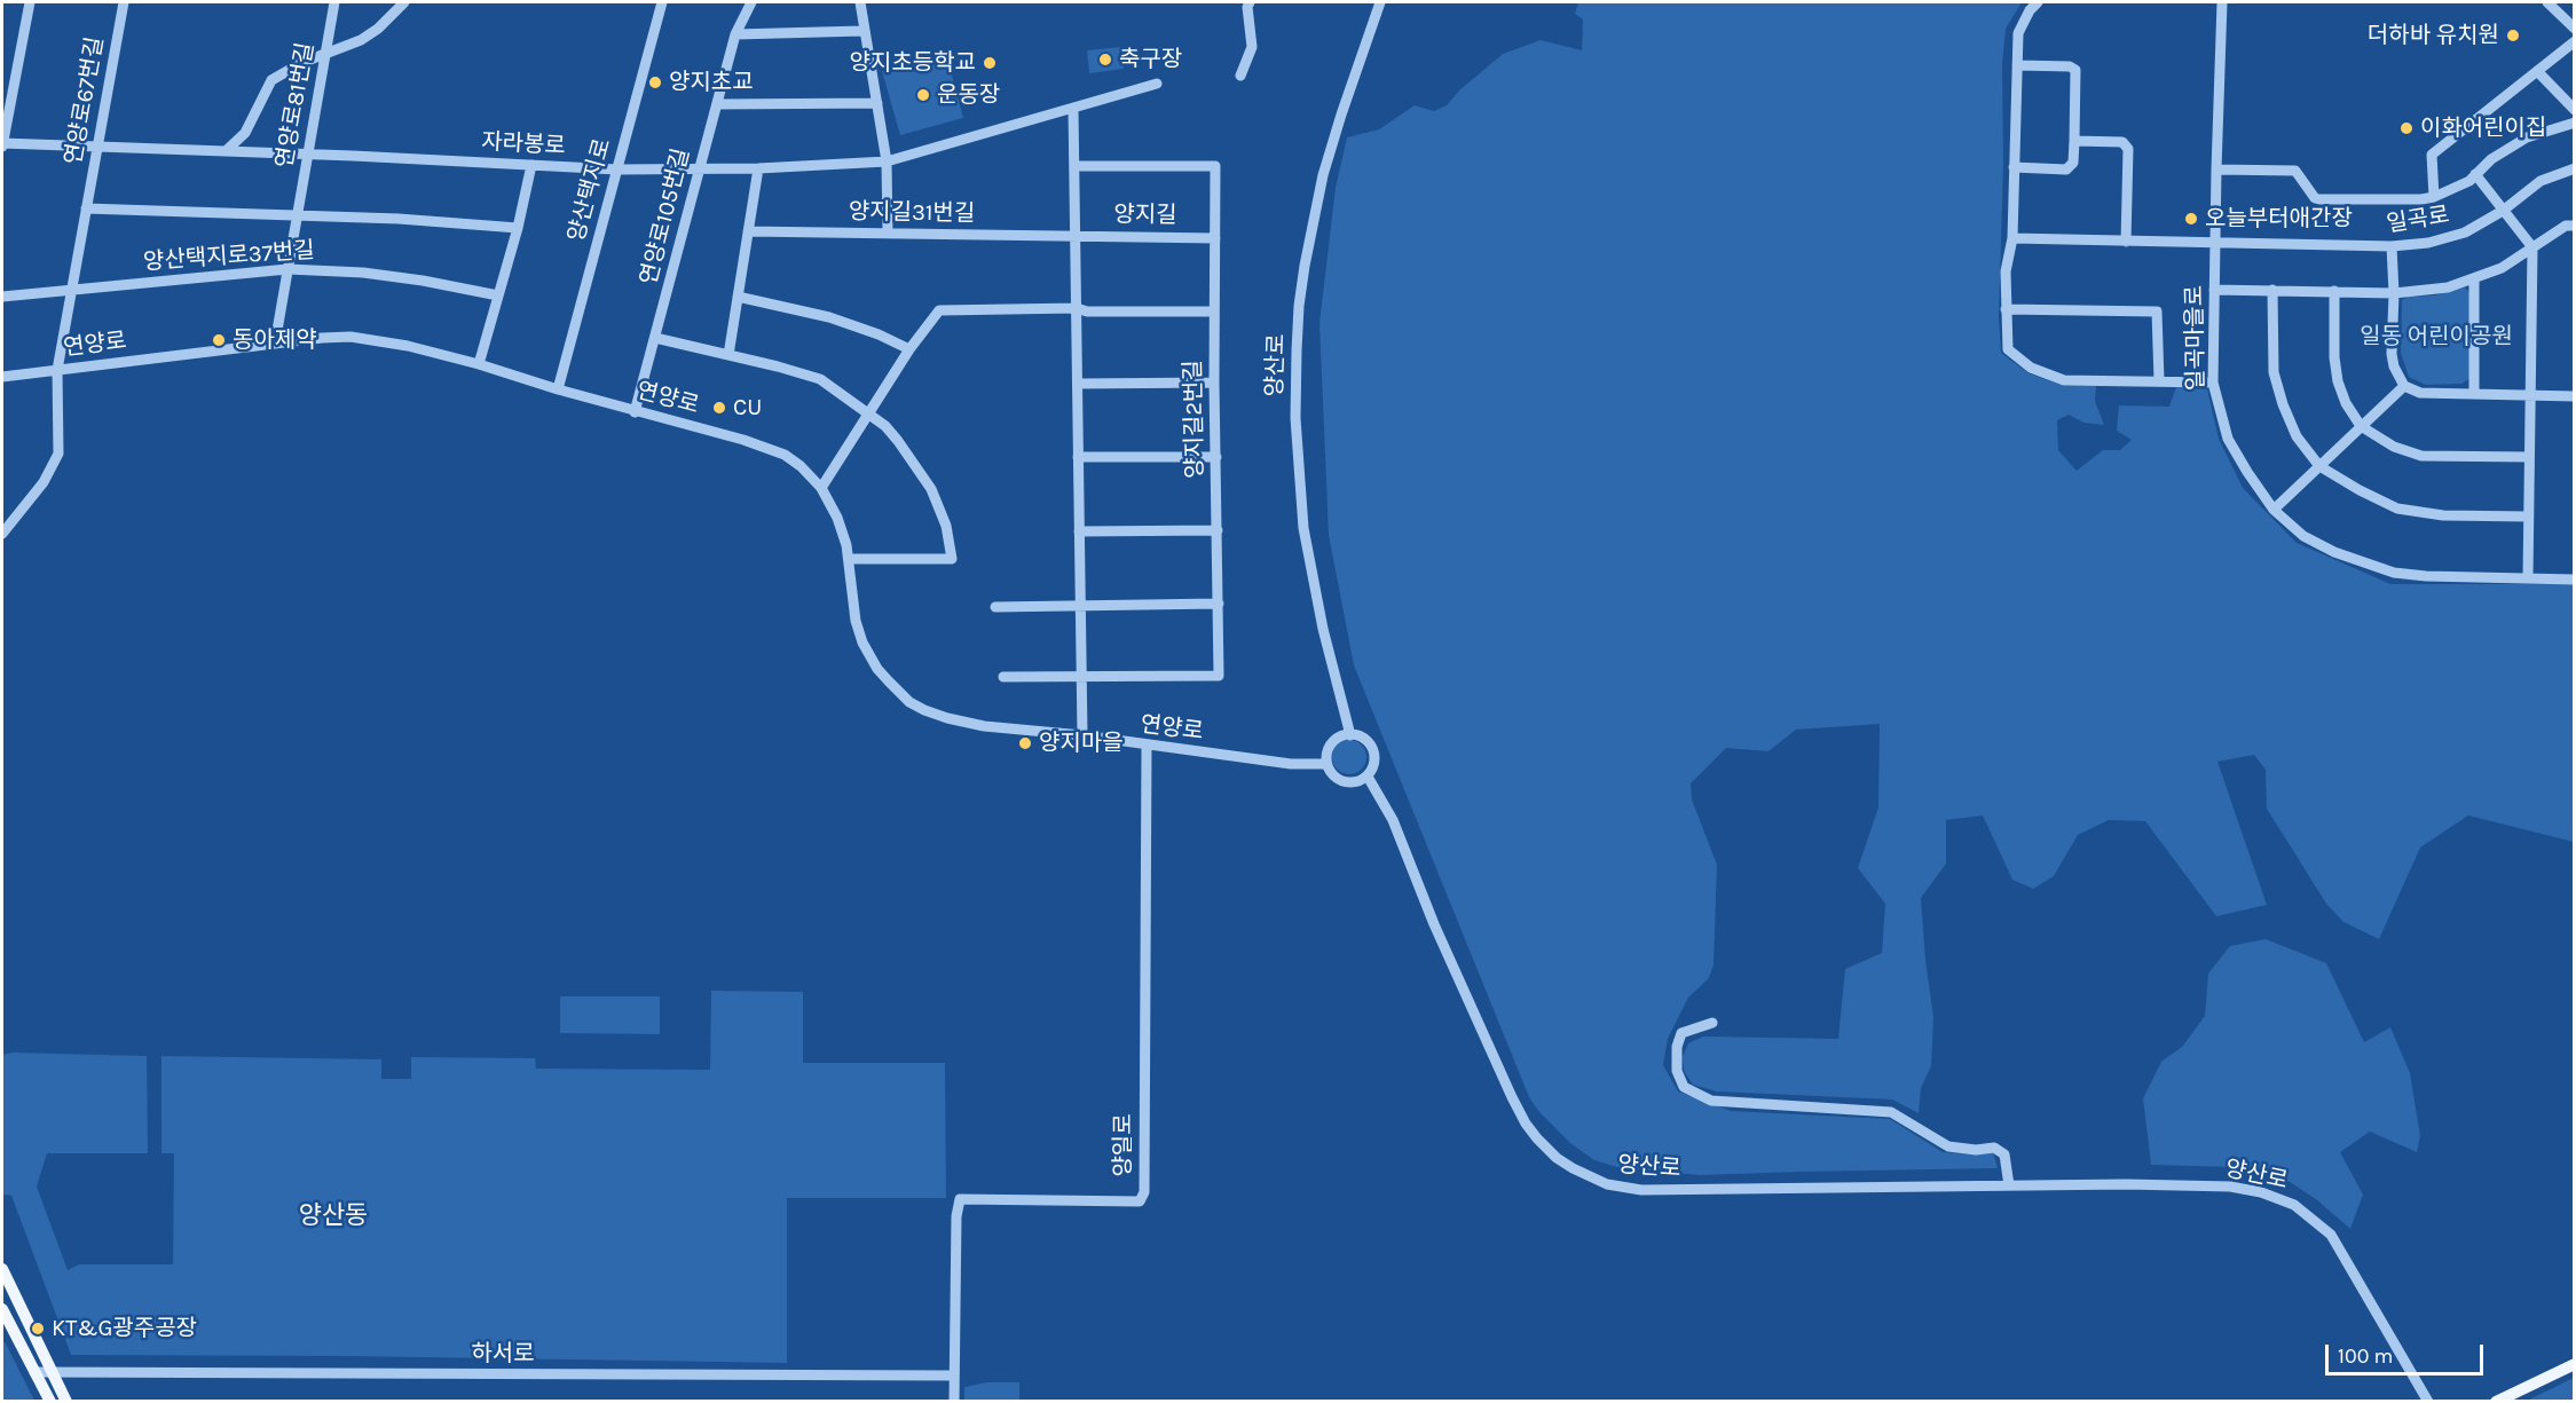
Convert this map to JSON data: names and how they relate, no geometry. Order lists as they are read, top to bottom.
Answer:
{
  "streets": {
    "street": [
      "연양로67번길",
      "연양로81번길",
      "자라봉로",
      "양산택지로",
      "양지길31번길",
      "양지길",
      "연양로105번길",
      "일곡로",
      "양산택지로37번길",
      "일곡마을로",
      "연양로",
      "양산로",
      "양지길2번길",
      "양일로",
      "하서로"
    ]
  },
  "crossings": [
    ["연양로67번길", "자라봉로"],
    ["연양로67번길", "양산택지로37번길"],
    ["연양로67번길", "연양로"],
    ["연양로81번길", "자라봉로"],
    ["연양로81번길", "양산택지로37번길"],
    ["연양로81번길", "연양로"],
    ["자라봉로", "양산택지로"],
    ["자라봉로", "연양로105번길"],
    ["양산택지로", "연양로"],
    ["양지길31번길", "양지길"],
    ["양지길", "양지길2번길"],
    ["연양로105번길", "연양로"],
    ["일곡로", "일곡마을로"],
    ["연양로", "양산로"],
    ["연양로", "양일로"],
    ["양일로", "하서로"]
  ],
  "districts": ["양산동"],
  "parks": ["일동 어린이공원"],
  "places": [
    "더하바 유치원",
    "축구장",
    "양지초등학교",
    "양지초교",
    "운동장",
    "이화어린이집",
    "오늘부터애간장",
    "동아제약",
    "CU",
    "양지마을",
    "KT&G광주공장"
  ],
  "scale_bar": "100 m"
}
